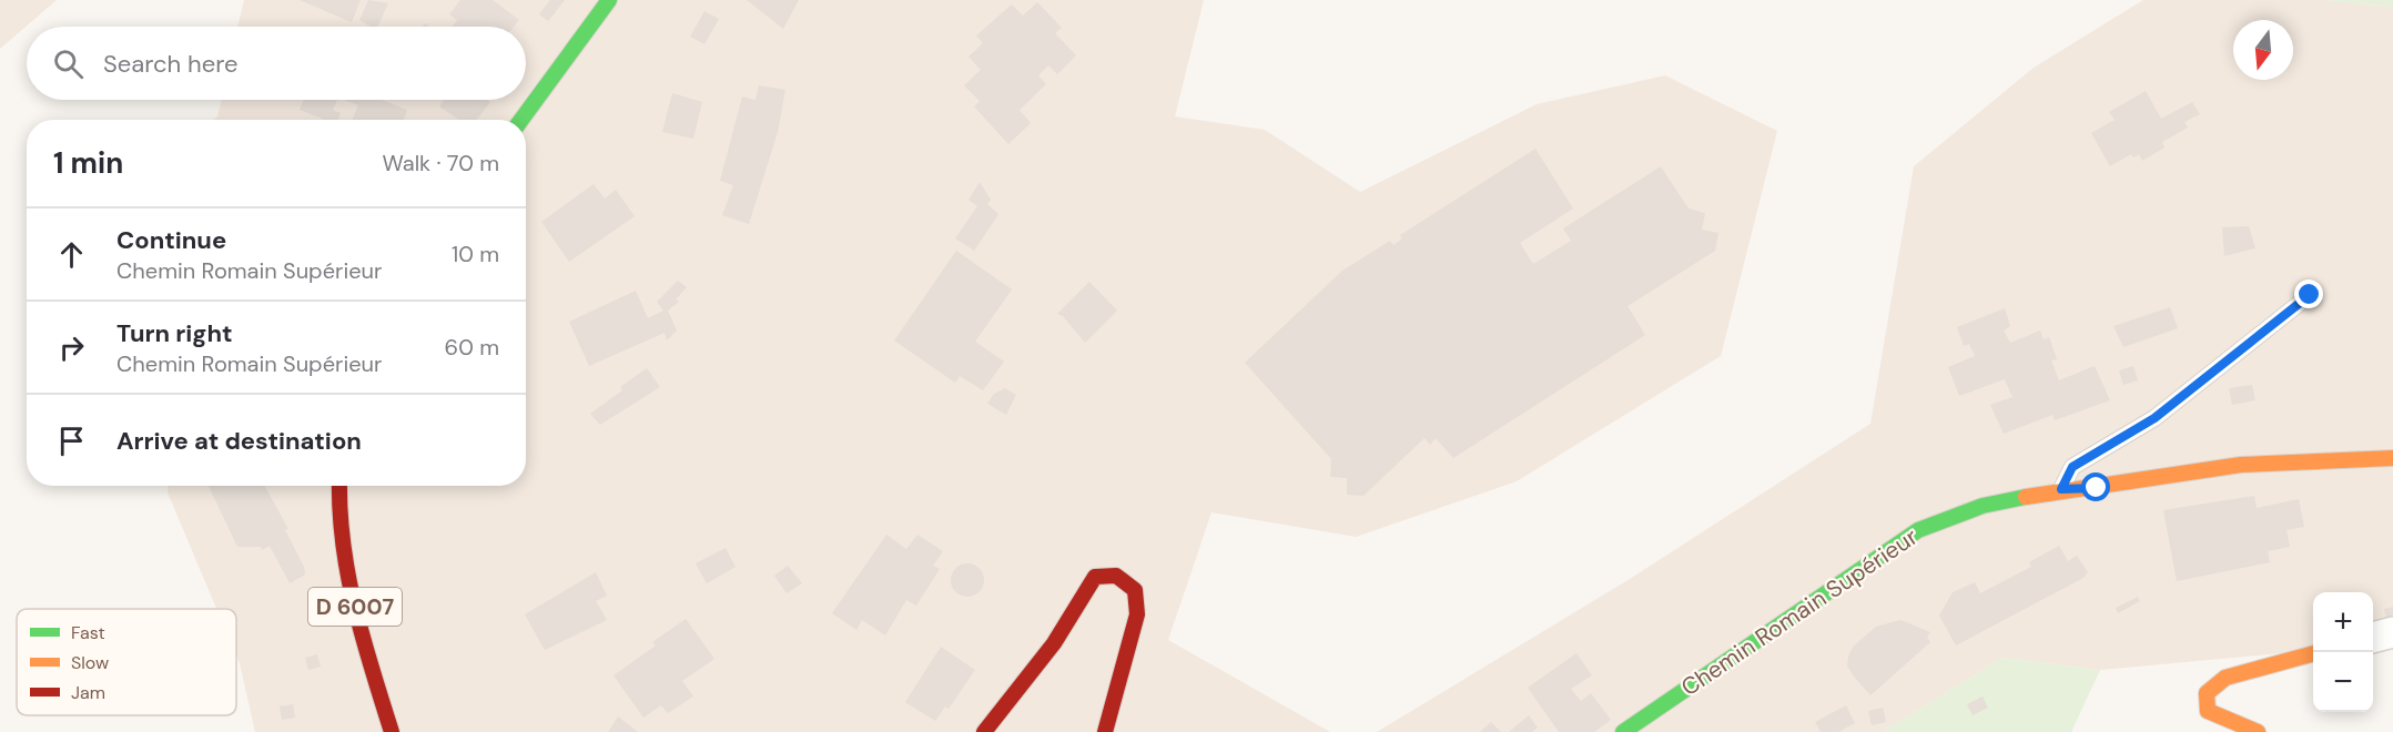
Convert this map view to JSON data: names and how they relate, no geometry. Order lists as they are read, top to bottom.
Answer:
{
  "streets": {
    "street": ["D 6007", "Chemin Romain Supérieur"]
  },
  "legend": ["Fast", "Slow", "Jam"],
  "north": "bottom",
  "page": {
    "search": "Search here",
    "heading": ["1 min", "Walk · 70 m"],
    "list": [
      ["Continue", "Chemin Romain Supérieur", "10 m"],
      ["Turn right", "Chemin Romain Supérieur", "60 m"],
      "Arrive at destination"
    ],
    "map_buttons": ["+", "−"]
  }
}
